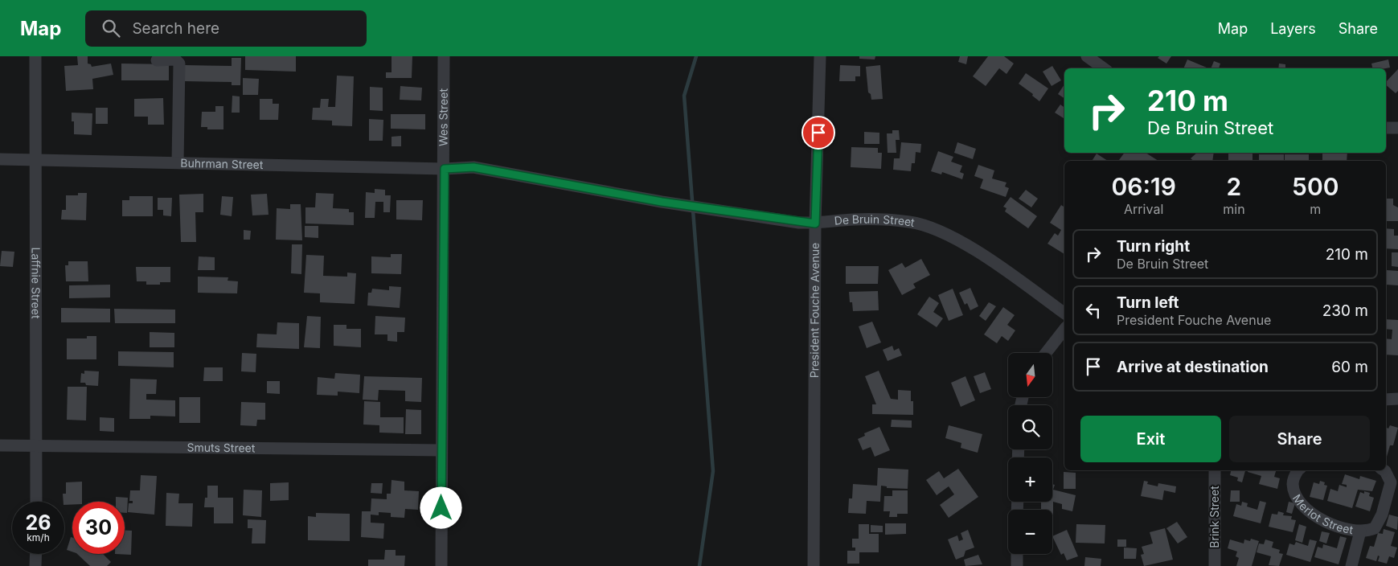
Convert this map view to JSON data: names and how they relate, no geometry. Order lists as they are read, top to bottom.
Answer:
{
  "streets": {
    "street": [
      "Wes Street",
      "Buhrman Street",
      "De Bruin Street",
      "Laffnie Street",
      "President Fouche Avenue",
      "Smuts Street",
      "Merlot Street",
      "Brink Street"
    ]
  },
  "crossings": [
    ["Wes Street", "Buhrman Street"],
    ["Wes Street", "De Bruin Street"],
    ["Wes Street", "Smuts Street"],
    ["Buhrman Street", "De Bruin Street"],
    ["Buhrman Street", "Laffnie Street"],
    ["De Bruin Street", "President Fouche Avenue"],
    ["Laffnie Street", "Smuts Street"]
  ],
  "north": "bottom",
  "page": {
    "header": "Map",
    "search": "Search here",
    "nav": ["Map", "Layers", "Share"],
    "turn": ["210 m", "De Bruin Street"],
    "eta": [
      "06:19",
      "Arrival",
      "2",
      "min",
      "500",
      "m"
    ],
    "list": [
      {
        "name": "Turn right",
        "note": "De Bruin Street",
        "value": "210 m"
      },
      {
        "name": "Turn left",
        "note": "President Fouche Avenue",
        "value": "230 m"
      },
      {
        "name": "Arrive at destination",
        "value": "60 m"
      }
    ],
    "map_buttons": ["+", "−"],
    "buttons": ["Exit", "Share"],
    "speed": "26 km/h",
    "limit": "30"
  }
}
